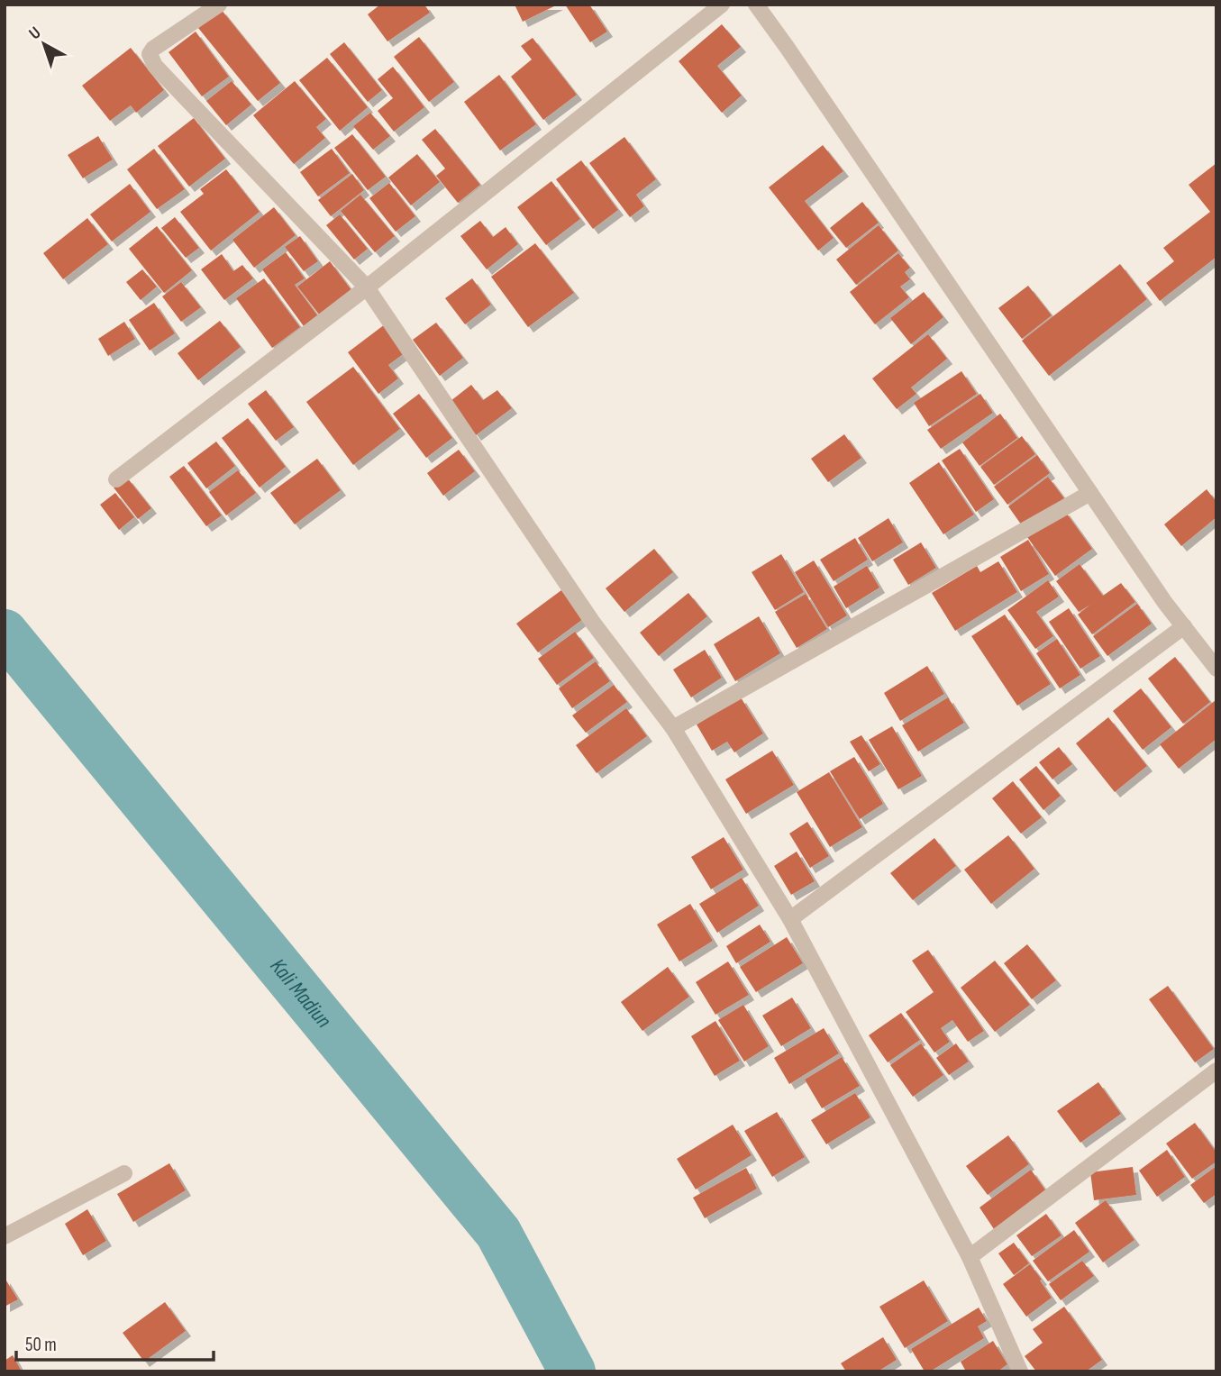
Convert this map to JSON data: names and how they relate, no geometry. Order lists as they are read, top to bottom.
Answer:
{
  "water": ["Kali Madiun"],
  "scale_bar": "50 m",
  "north": "top left"
}
